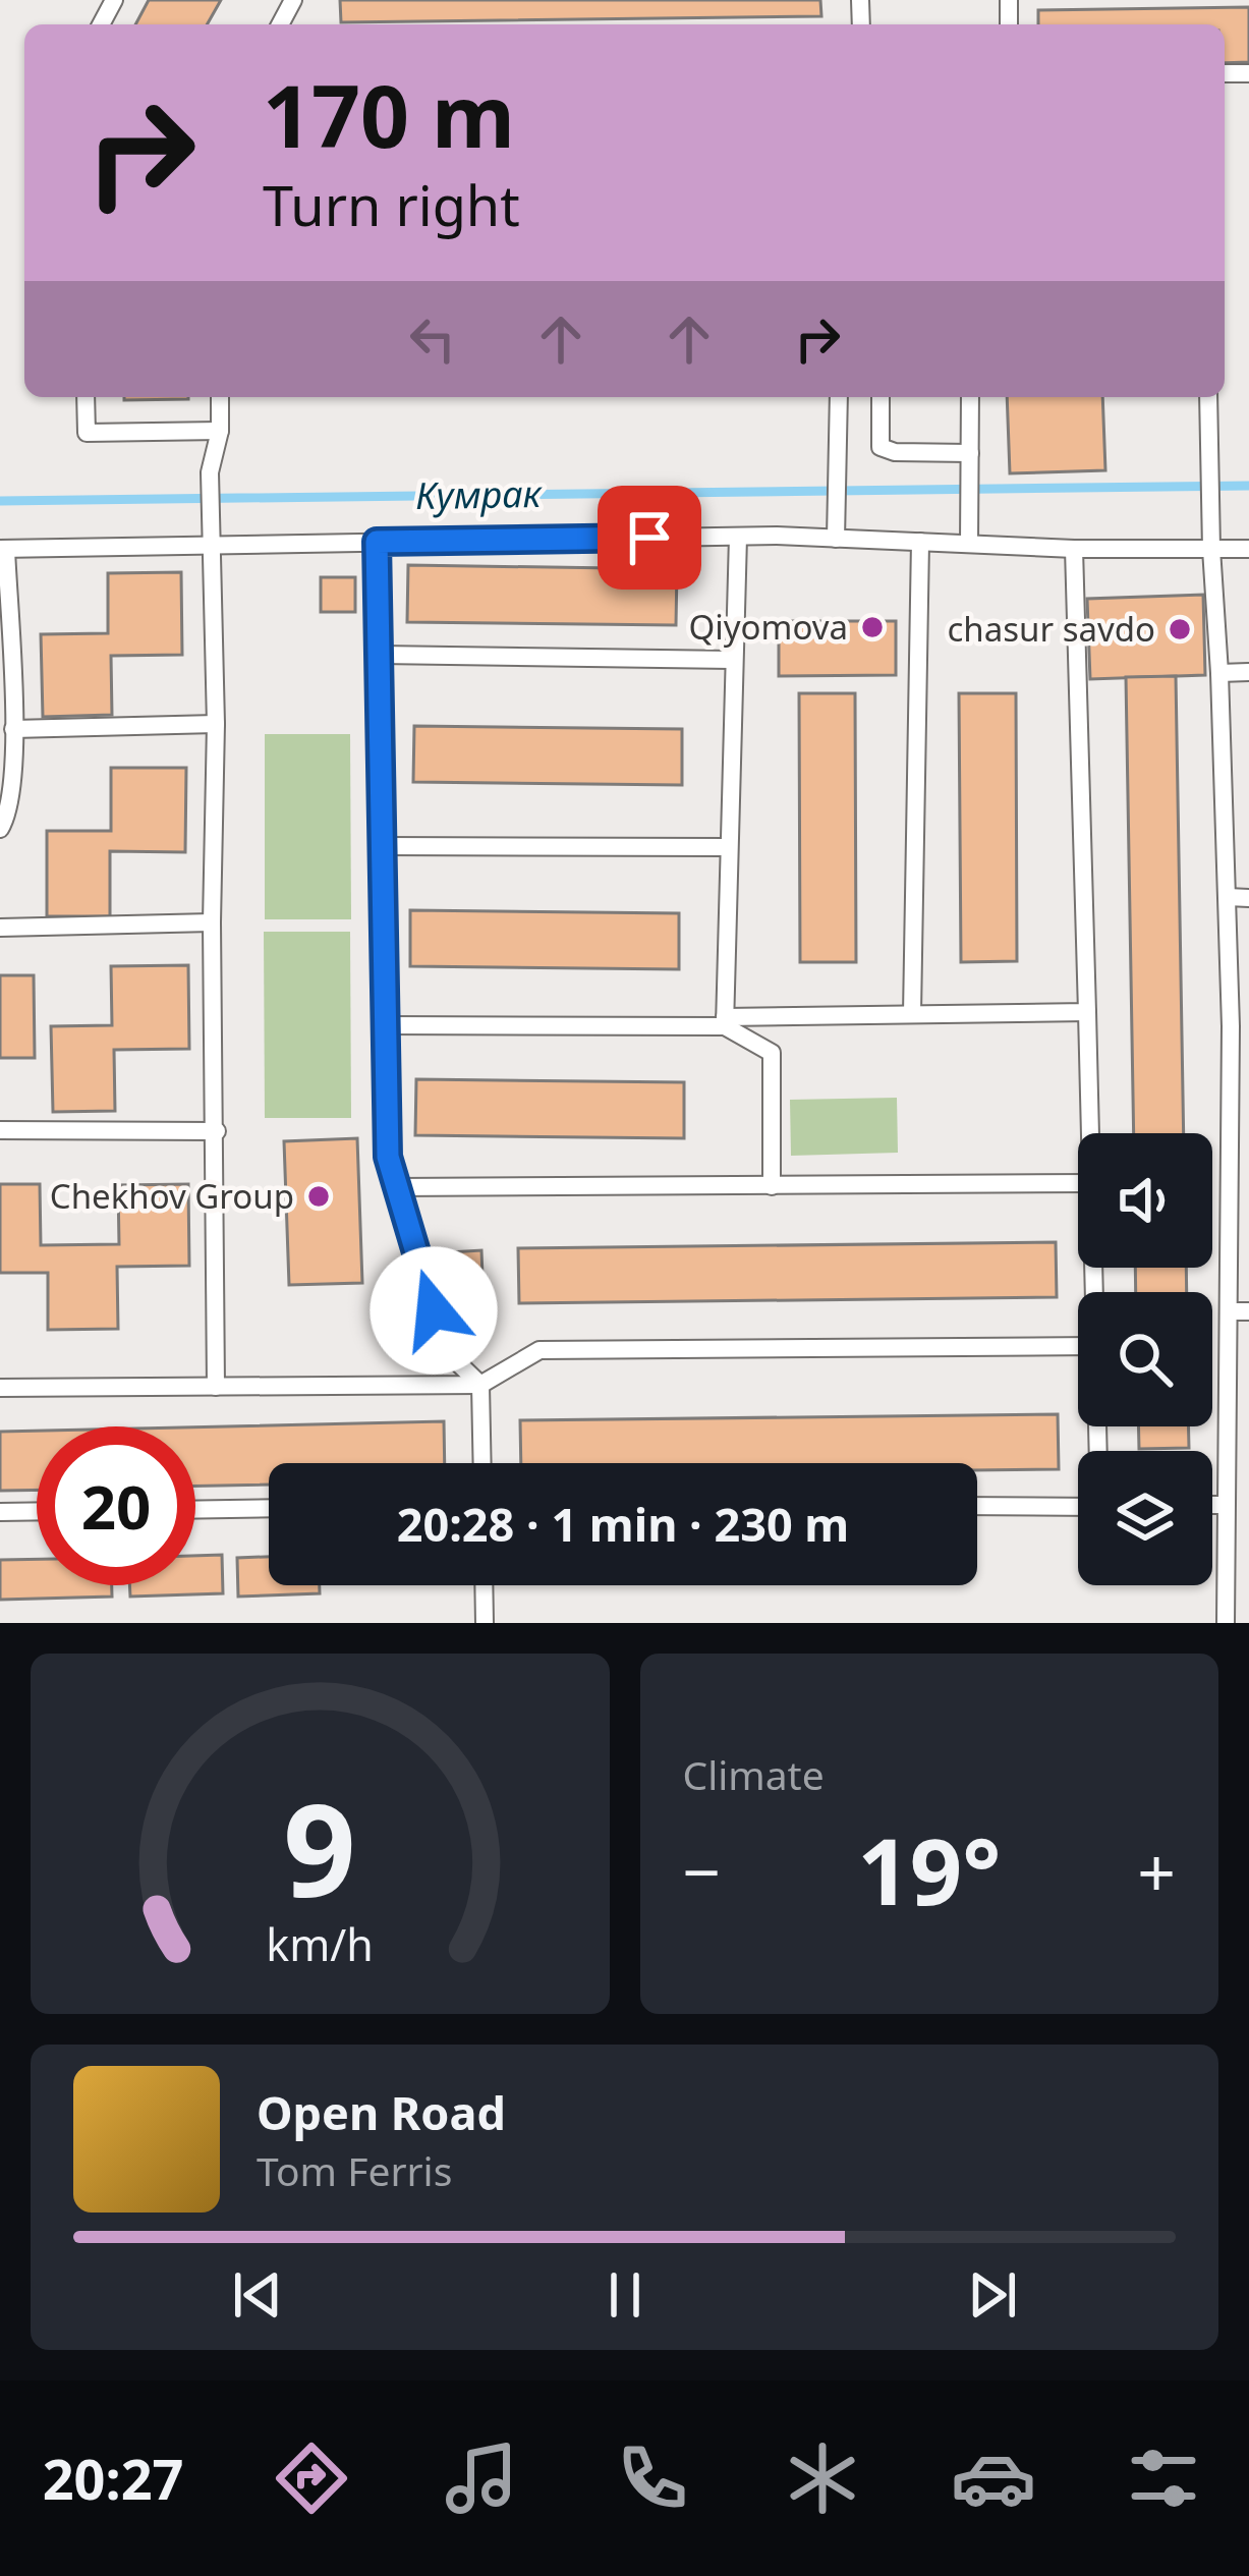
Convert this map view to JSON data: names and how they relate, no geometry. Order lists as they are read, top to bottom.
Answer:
{
  "water": ["Кумрак"],
  "places": ["Qiyomova", "chasur savdo", "Chekhov Group"],
  "page": {
    "turn": ["170 m", "Turn right"],
    "limit": "20",
    "trip": "20:28 · 1 min · 230 m",
    "tile": "Climate",
    "heat": ["−", "19°", "+"],
    "song": ["Open Road", "Tom Ferris"],
    "tabs": "20:27",
    "gauge": ["9", "km/h"]
  }
}
